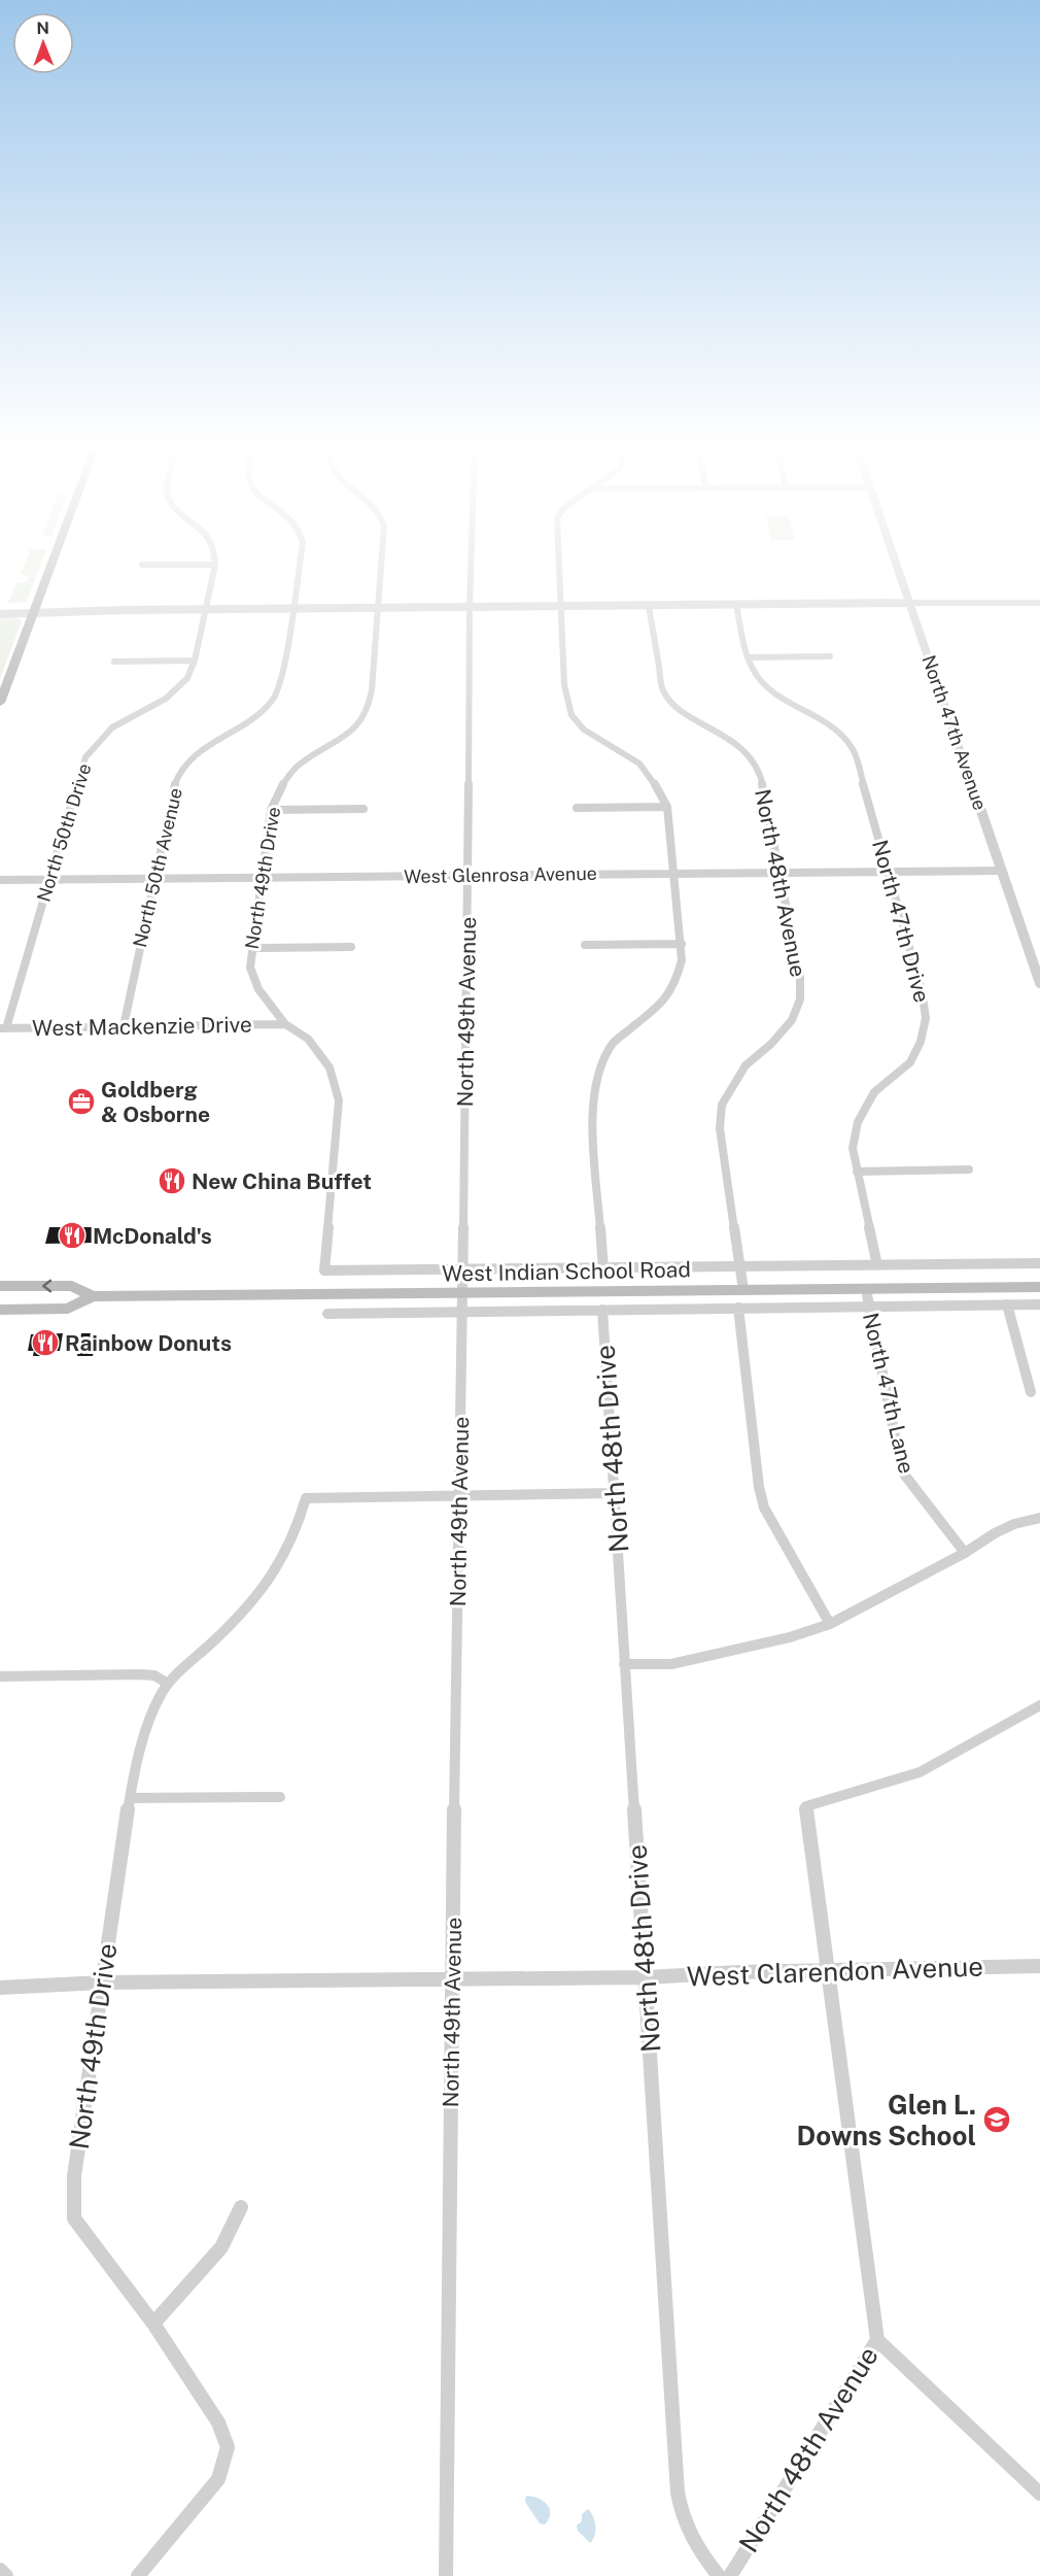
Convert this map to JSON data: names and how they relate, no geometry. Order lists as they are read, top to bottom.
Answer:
{
  "streets": {
    "main road": ["West Indian School Road"],
    "street": [
      "North 47th Avenue",
      "North 50th Drive",
      "North 50th Avenue",
      "West Glenrosa Avenue",
      "North 49th Drive",
      "North 48th Avenue",
      "North 47th Drive",
      "North 49th Avenue",
      "West Mackenzie Drive",
      "North 47th Lane",
      "North 48th Drive",
      "West Clarendon Avenue"
    ]
  },
  "crossings": [
    ["North 47th Avenue", "West Glenrosa Avenue"],
    ["North 50th Drive", "West Glenrosa Avenue"],
    ["North 50th Drive", "West Mackenzie Drive"],
    ["North 50th Avenue", "West Glenrosa Avenue"],
    ["North 50th Avenue", "West Mackenzie Drive"],
    ["West Glenrosa Avenue", "North 49th Drive"],
    ["West Glenrosa Avenue", "North 48th Avenue"],
    ["West Glenrosa Avenue", "North 47th Drive"],
    ["West Glenrosa Avenue", "North 49th Avenue"],
    ["North 49th Drive", "North 49th Avenue"],
    ["North 49th Drive", "West Mackenzie Drive"],
    ["North 49th Drive", "West Indian School Road"],
    ["North 49th Drive", "West Clarendon Avenue"],
    ["North 48th Avenue", "West Indian School Road"],
    ["North 48th Avenue", "West Clarendon Avenue"],
    ["North 47th Drive", "West Indian School Road"],
    ["North 49th Avenue", "West Indian School Road"],
    ["North 49th Avenue", "West Clarendon Avenue"],
    ["West Indian School Road", "North 47th Lane"],
    ["West Indian School Road", "North 48th Drive"],
    ["North 48th Drive", "West Clarendon Avenue"]
  ],
  "places": {
    "office": ["Goldberg & Osborne"],
    "restaurant": ["New China Buffet", "McDonald's", "Rainbow Donuts"],
    "school or university": ["Glen L. Downs School"]
  },
  "north": "top"
}
